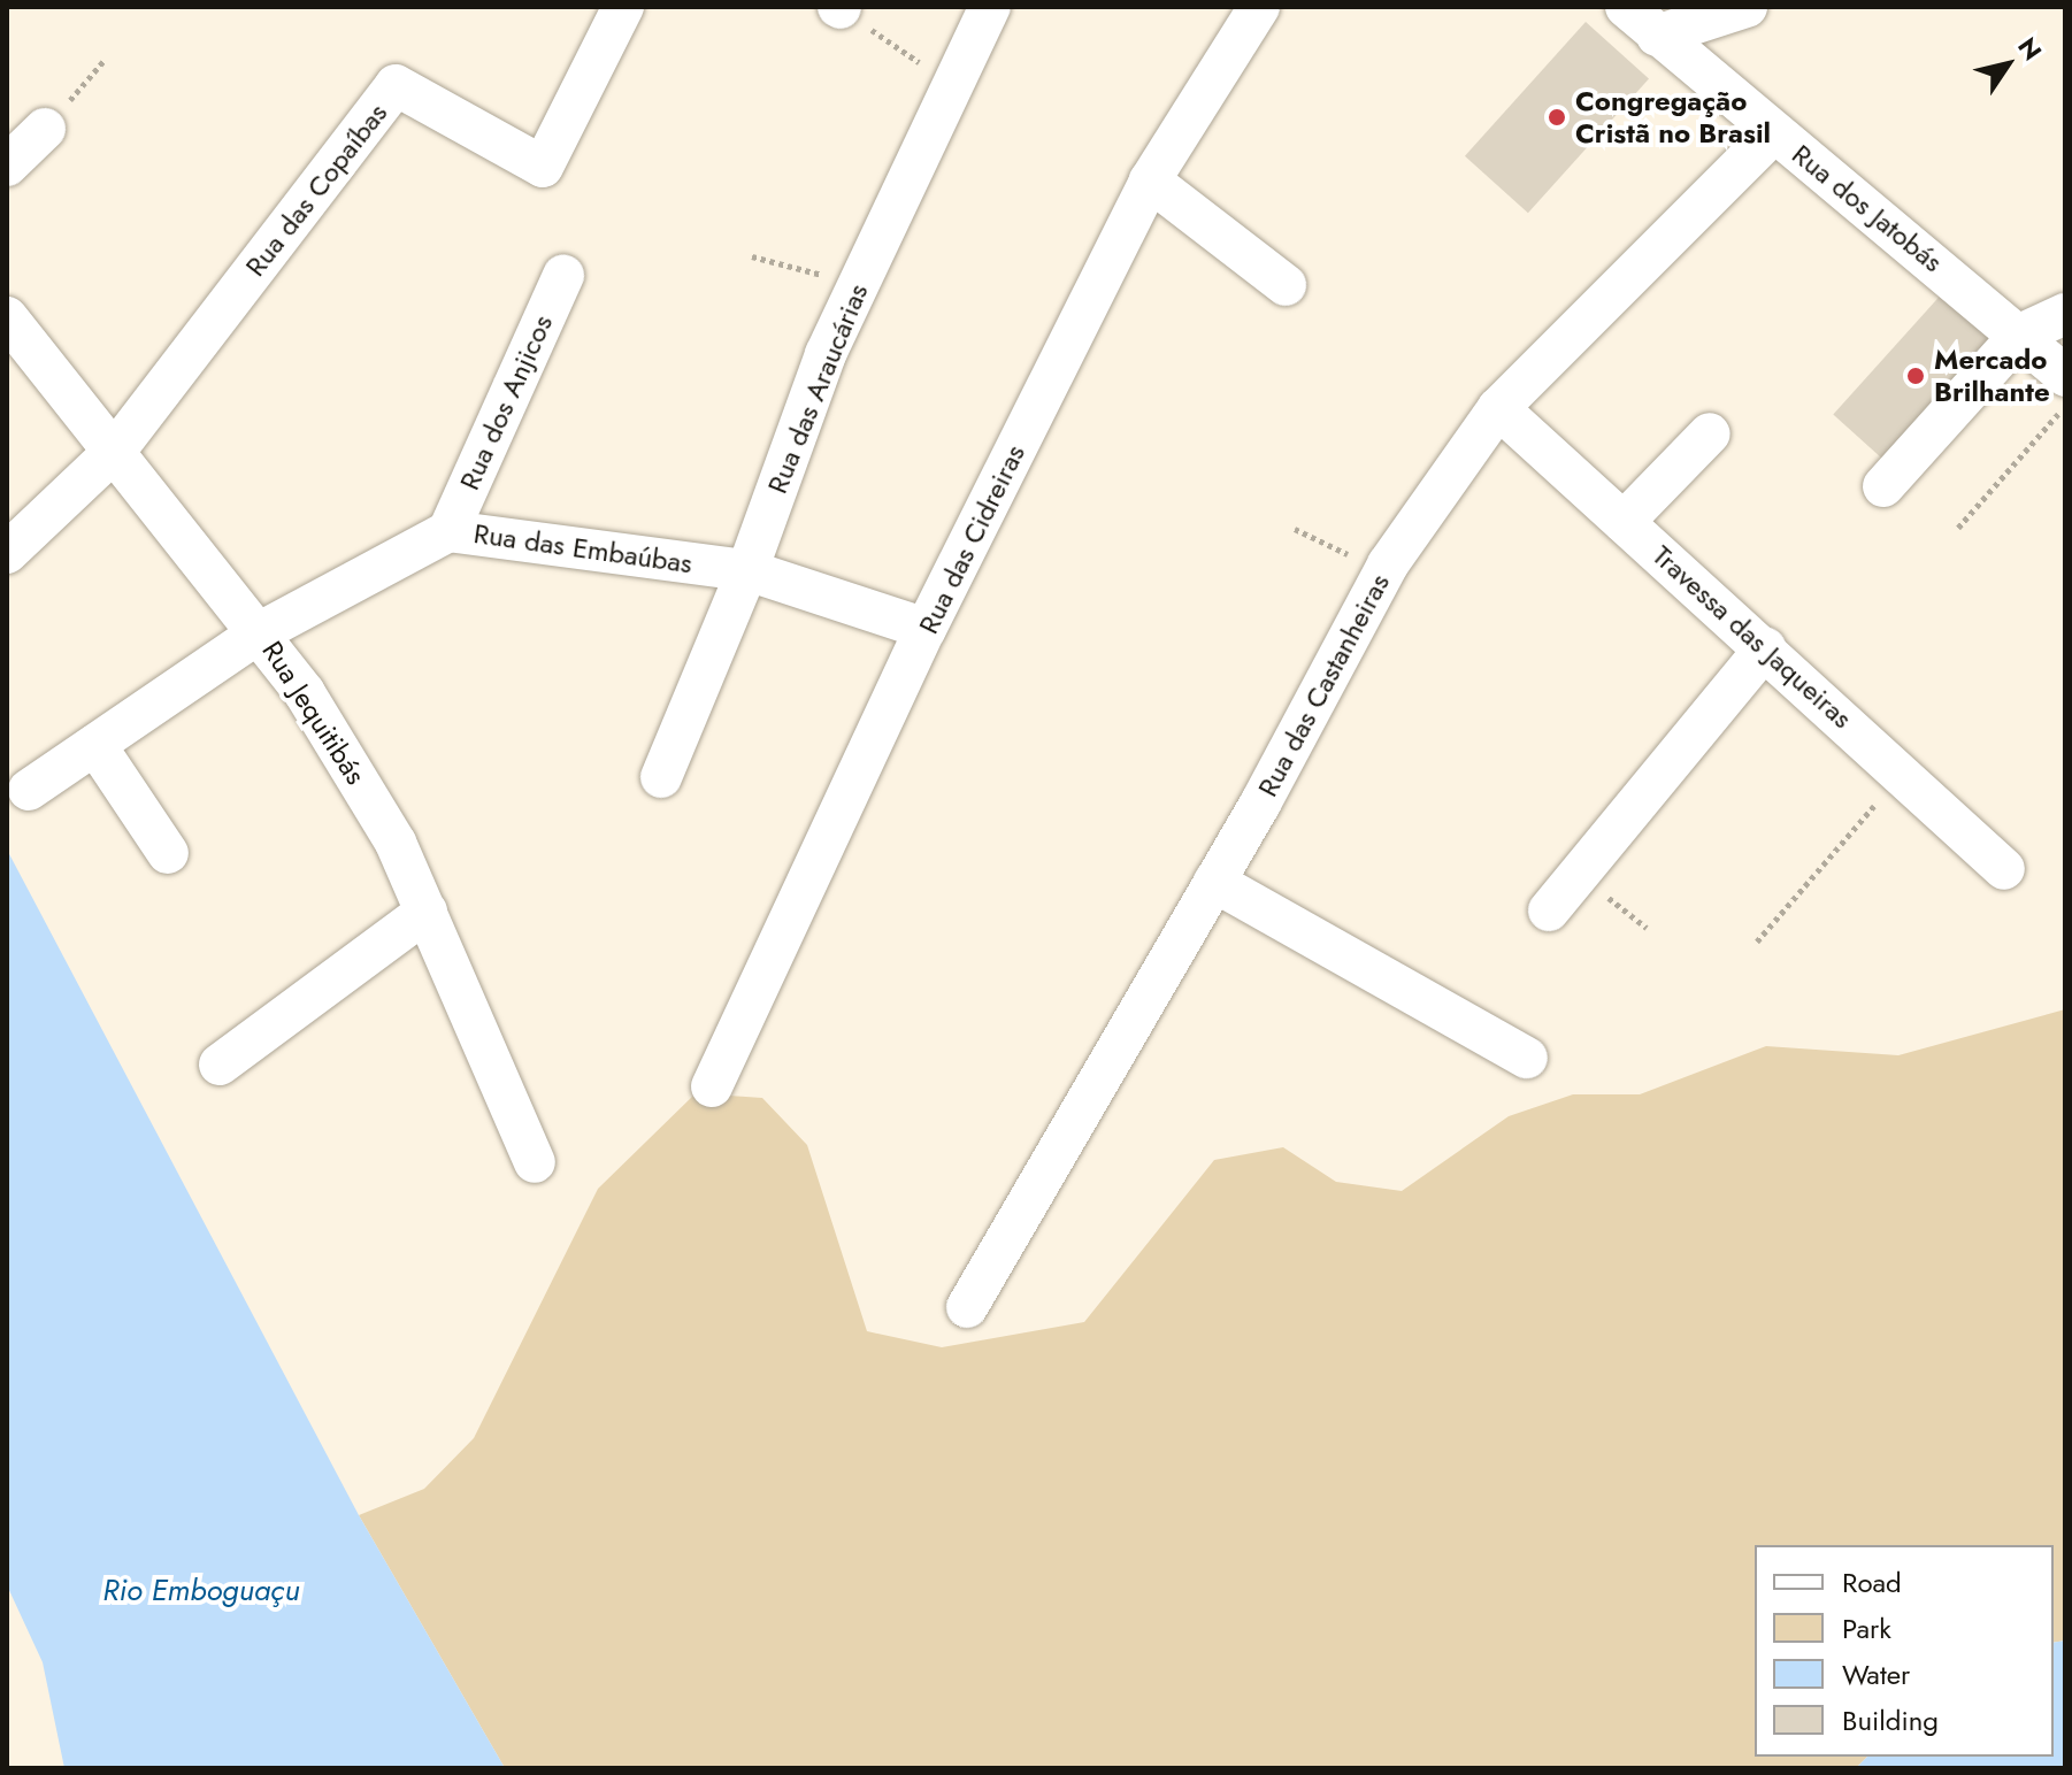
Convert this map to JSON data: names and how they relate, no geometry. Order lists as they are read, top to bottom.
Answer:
{
  "streets": {
    "street": [
      "Rua das Copaíbas",
      "Rua dos Jatobás",
      "Rua das Araucárias",
      "Rua dos Anjicos",
      "Rua das Cidreiras",
      "Rua das Embaúbas",
      "Travessa das Jaqueiras",
      "Rua das Castanheiras",
      "Rua Jequitibás"
    ]
  },
  "crossings": [
    ["Rua das Copaíbas", "Rua Jequitibás"],
    ["Rua dos Jatobás", "Rua das Castanheiras"],
    ["Rua das Araucárias", "Rua das Embaúbas"],
    ["Rua dos Anjicos", "Rua das Embaúbas"],
    ["Rua das Cidreiras", "Rua das Embaúbas"],
    ["Rua das Embaúbas", "Rua Jequitibás"],
    ["Travessa das Jaqueiras", "Rua das Castanheiras"]
  ],
  "water": ["Rio Emboguaçu"],
  "places": ["Congregação Cristã no Brasil", "Mercado Brilhante"],
  "legend": [
    "Road",
    "Park",
    "Water",
    "Building"
  ],
  "north": "top right"
}
